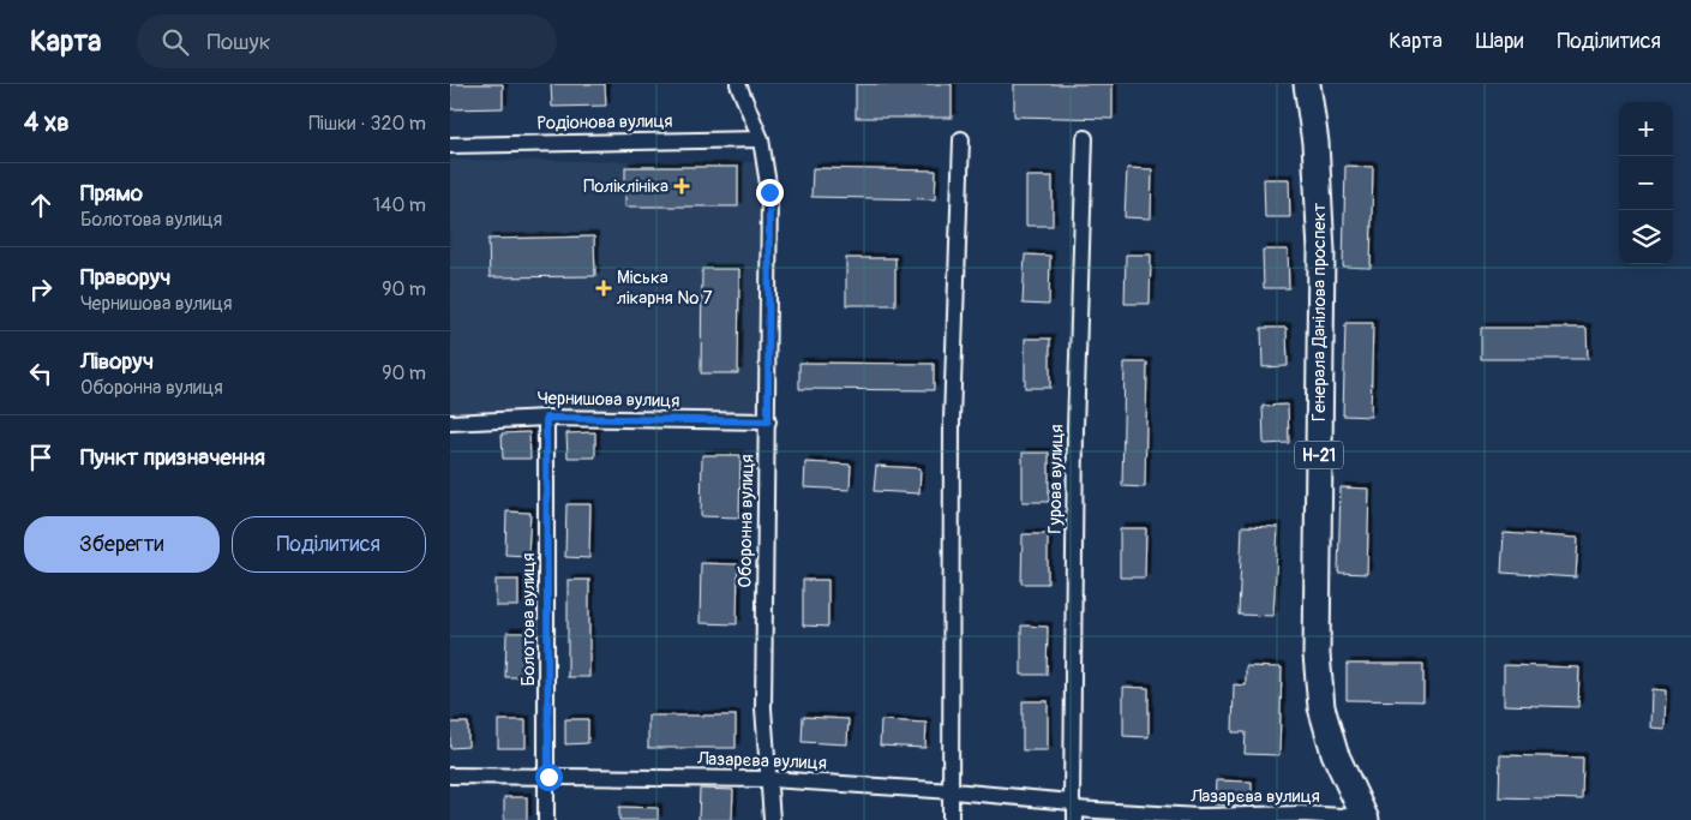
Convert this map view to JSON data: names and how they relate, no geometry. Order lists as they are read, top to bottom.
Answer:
{
  "streets": {
    "main road": ["Генерала Данілова проспект", "Н-21"],
    "street": [
      "Родіонова вулиця",
      "Чернишова вулиця",
      "Гурова вулиця",
      "Оборонна вулиця",
      "Болотова вулиця",
      "Лазарєва вулиця"
    ]
  },
  "crossings": [
    ["Родіонова вулиця", "Оборонна вулиця"],
    ["Генерала Данілова проспект", "Лазарєва вулиця"],
    ["Чернишова вулиця", "Оборонна вулиця"],
    ["Чернишова вулиця", "Болотова вулиця"],
    ["Гурова вулиця", "Лазарєва вулиця"],
    ["Оборонна вулиця", "Лазарєва вулиця"],
    ["Болотова вулиця", "Лазарєва вулиця"]
  ],
  "places": {
    "health": ["Поліклініка", "Міська лікарня № 7"]
  },
  "page": {
    "header": "Карта",
    "search": "Пошук",
    "nav": ["Карта", "Шари", "Поділитися"],
    "heading": ["4 хв", "Пішки · 320 m"],
    "map_buttons": ["+", "−"],
    "list": [
      ["Прямо", "Болотова вулиця", "140 m"],
      ["Праворуч", "Чернишова вулиця", "90 m"],
      ["Ліворуч", "Оборонна вулиця", "90 m"],
      "Пункт призначення"
    ],
    "buttons": ["Зберегти", "Поділитися"]
  }
}
